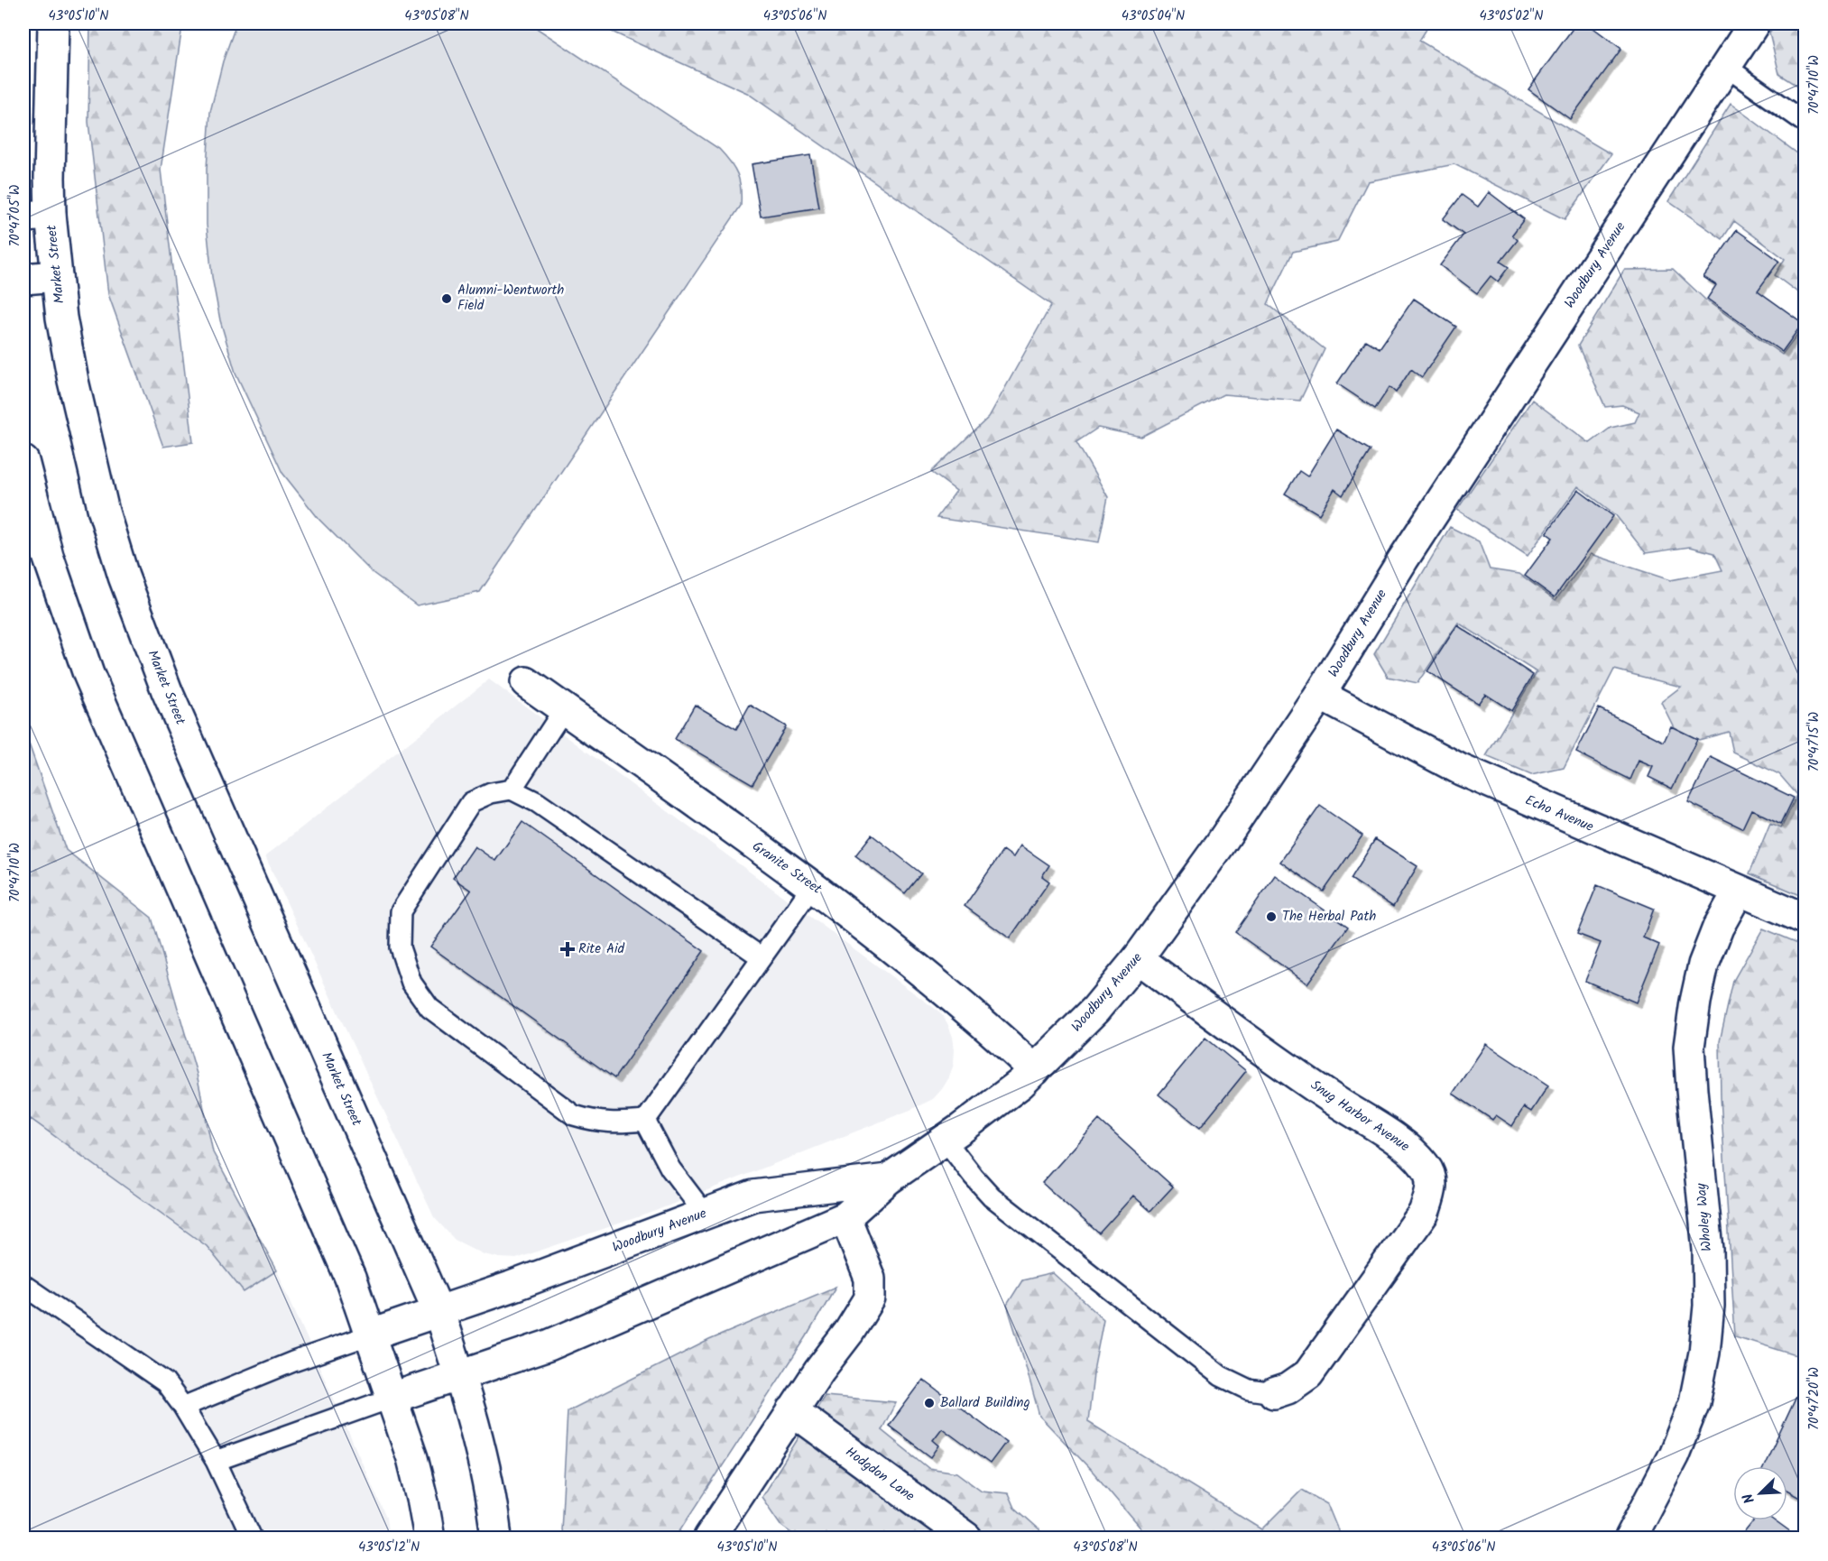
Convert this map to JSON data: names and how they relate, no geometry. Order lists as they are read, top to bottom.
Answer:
{
  "streets": {
    "street": [
      "Market Street",
      "Woodbury Avenue",
      "Echo Avenue",
      "Granite Street",
      "Snug Harbor Avenue",
      "Wholey Way",
      "Hodgdon Lane"
    ]
  },
  "crossings": [
    ["Market Street", "Woodbury Avenue"],
    ["Woodbury Avenue", "Echo Avenue"],
    ["Woodbury Avenue", "Granite Street"],
    ["Woodbury Avenue", "Snug Harbor Avenue"],
    ["Echo Avenue", "Wholey Way"]
  ],
  "places": {
    "other": ["Alumni-Wentworth Field", "The Herbal Path", "Ballard Building"],
    "health": ["Rite Aid"]
  },
  "north": "bottom left",
  "coordinates": [
    "43°05'10\"N",
    "43°05'08\"N",
    "43°05'06\"N",
    "43°05'04\"N",
    "43°05'02\"N",
    "70°47'10\"W",
    "70°47'05\"W",
    "70°47'15\"W",
    "70°47'20\"W",
    "43°05'12\"N"
  ]
}
